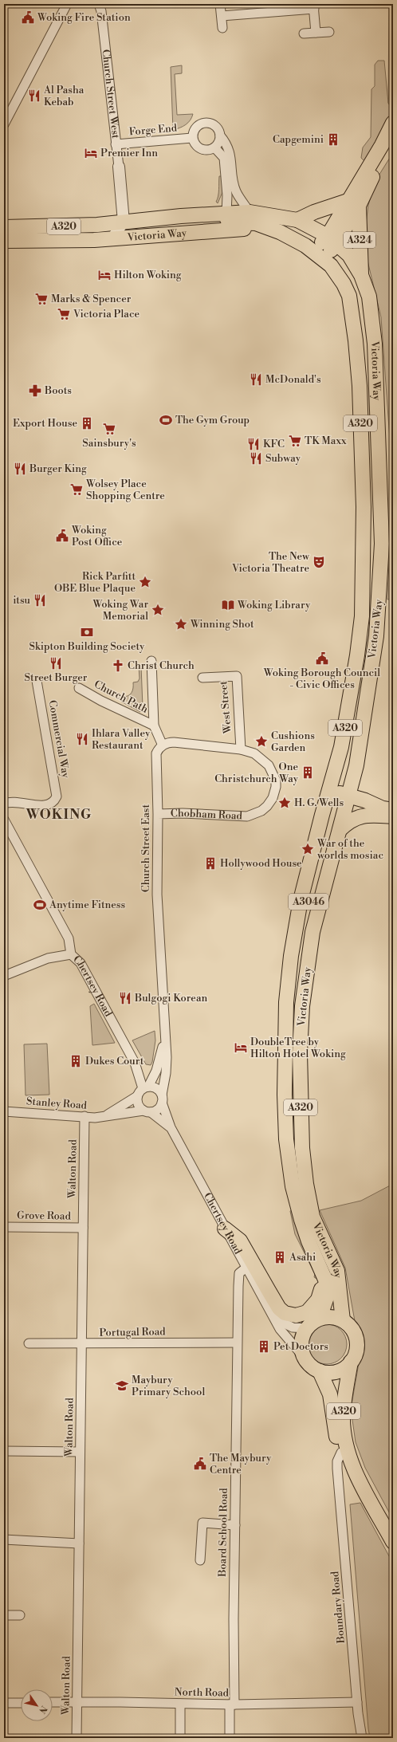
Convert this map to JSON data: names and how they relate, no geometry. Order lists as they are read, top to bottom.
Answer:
{
  "streets": {
    "main road": [
      "A320",
      "Victoria Way",
      "A324",
      "A3046"
    ],
    "street": [
      "Church Street West",
      "Forge End",
      "Church Path",
      "West Street",
      "Commercial Way",
      "Chobham Road",
      "Church Street East",
      "Chertsey Road",
      "Stanley Road",
      "Walton Road",
      "Grove Road",
      "Portugal Road",
      "Board School Road",
      "Boundary Road",
      "North Road"
    ]
  },
  "crossings": [
    ["Church Street West", "Forge End"],
    ["Church Street West", "A320"],
    ["Church Street West", "Victoria Way"],
    ["Forge End", "Victoria Way"],
    ["A320", "Victoria Way"],
    ["A320", "Chertsey Road"],
    ["A320", "Boundary Road"],
    ["Victoria Way", "A324"],
    ["Victoria Way", "Chertsey Road"],
    ["West Street", "Chobham Road"],
    ["Chobham Road", "Church Street East"],
    ["Church Street East", "Chertsey Road"],
    ["Church Street East", "Stanley Road"],
    ["Chertsey Road", "Stanley Road"],
    ["Chertsey Road", "Board School Road"],
    ["Stanley Road", "Walton Road"],
    ["Walton Road", "Grove Road"],
    ["Walton Road", "Portugal Road"],
    ["Walton Road", "North Road"],
    ["Portugal Road", "Board School Road"],
    ["Board School Road", "North Road"],
    ["Boundary Road", "North Road"]
  ],
  "districts": ["WOKING"],
  "places": {
    "public building": [
      "Woking Fire Station",
      "Woking Post Office",
      "Woking Borough Council - Civic Offices",
      "The Maybury Centre"
    ],
    "restaurant": [
      "Al Pasha Kebab",
      "McDonald's",
      "KFC",
      "Subway",
      "Burger King",
      "itsu",
      "Street Burger",
      "Ihlara Valley Restaurant",
      "Bulgogi Korean"
    ],
    "building": [
      "Capgemini",
      "Export House",
      "One Christchurch Way",
      "Hollywood House",
      "Dukes Court",
      "Asahi",
      "Pet Doctors"
    ],
    "hotel": ["Premier Inn", "Hilton Woking", "DoubleTree by Hilton Hotel Woking"],
    "supermarket": [
      "Marks & Spencer",
      "Victoria Place",
      "Sainsbury's",
      "TK Maxx",
      "Wolsey Place Shopping Centre"
    ],
    "pharmacy": ["Boots"],
    "sports": ["The Gym Group", "Anytime Fitness"],
    "theatre": ["The New Victoria Theatre"],
    "place": [
      "Rick Parfitt OBE Blue Plaque",
      "Woking War Memorial",
      "Winning Shot",
      "Cushions Garden",
      "H. G. Wells",
      "War of the worlds mosiac"
    ],
    "library": ["Woking Library"],
    "bank": ["Skipton Building Society"],
    "church": ["Christ Church"],
    "school or university": ["Maybury Primary School"]
  },
  "north": "bottom right"
}
